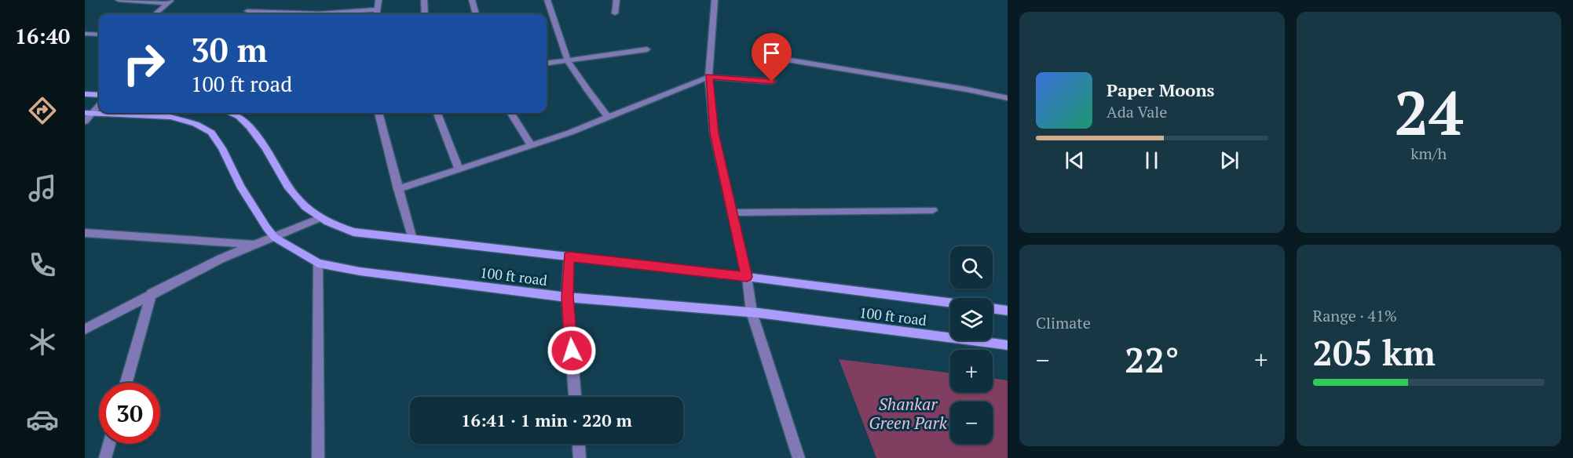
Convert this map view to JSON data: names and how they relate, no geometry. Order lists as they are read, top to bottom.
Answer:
{
  "streets": {
    "main road": ["100 ft road"]
  },
  "parks": ["Shankar Green Park"],
  "page": {
    "tabs": "16:40",
    "tile": [
      ["24", "km/h"],
      "Climate",
      ["Range · 41%", "205 km"]
    ],
    "turn": ["30 m", "100 ft road"],
    "song": ["Paper Moons", "Ada Vale"],
    "map_buttons": ["+", "−"],
    "heat": ["−", "22°", "+"],
    "limit": "30",
    "trip": "16:41 · 1 min · 220 m"
  }
}
